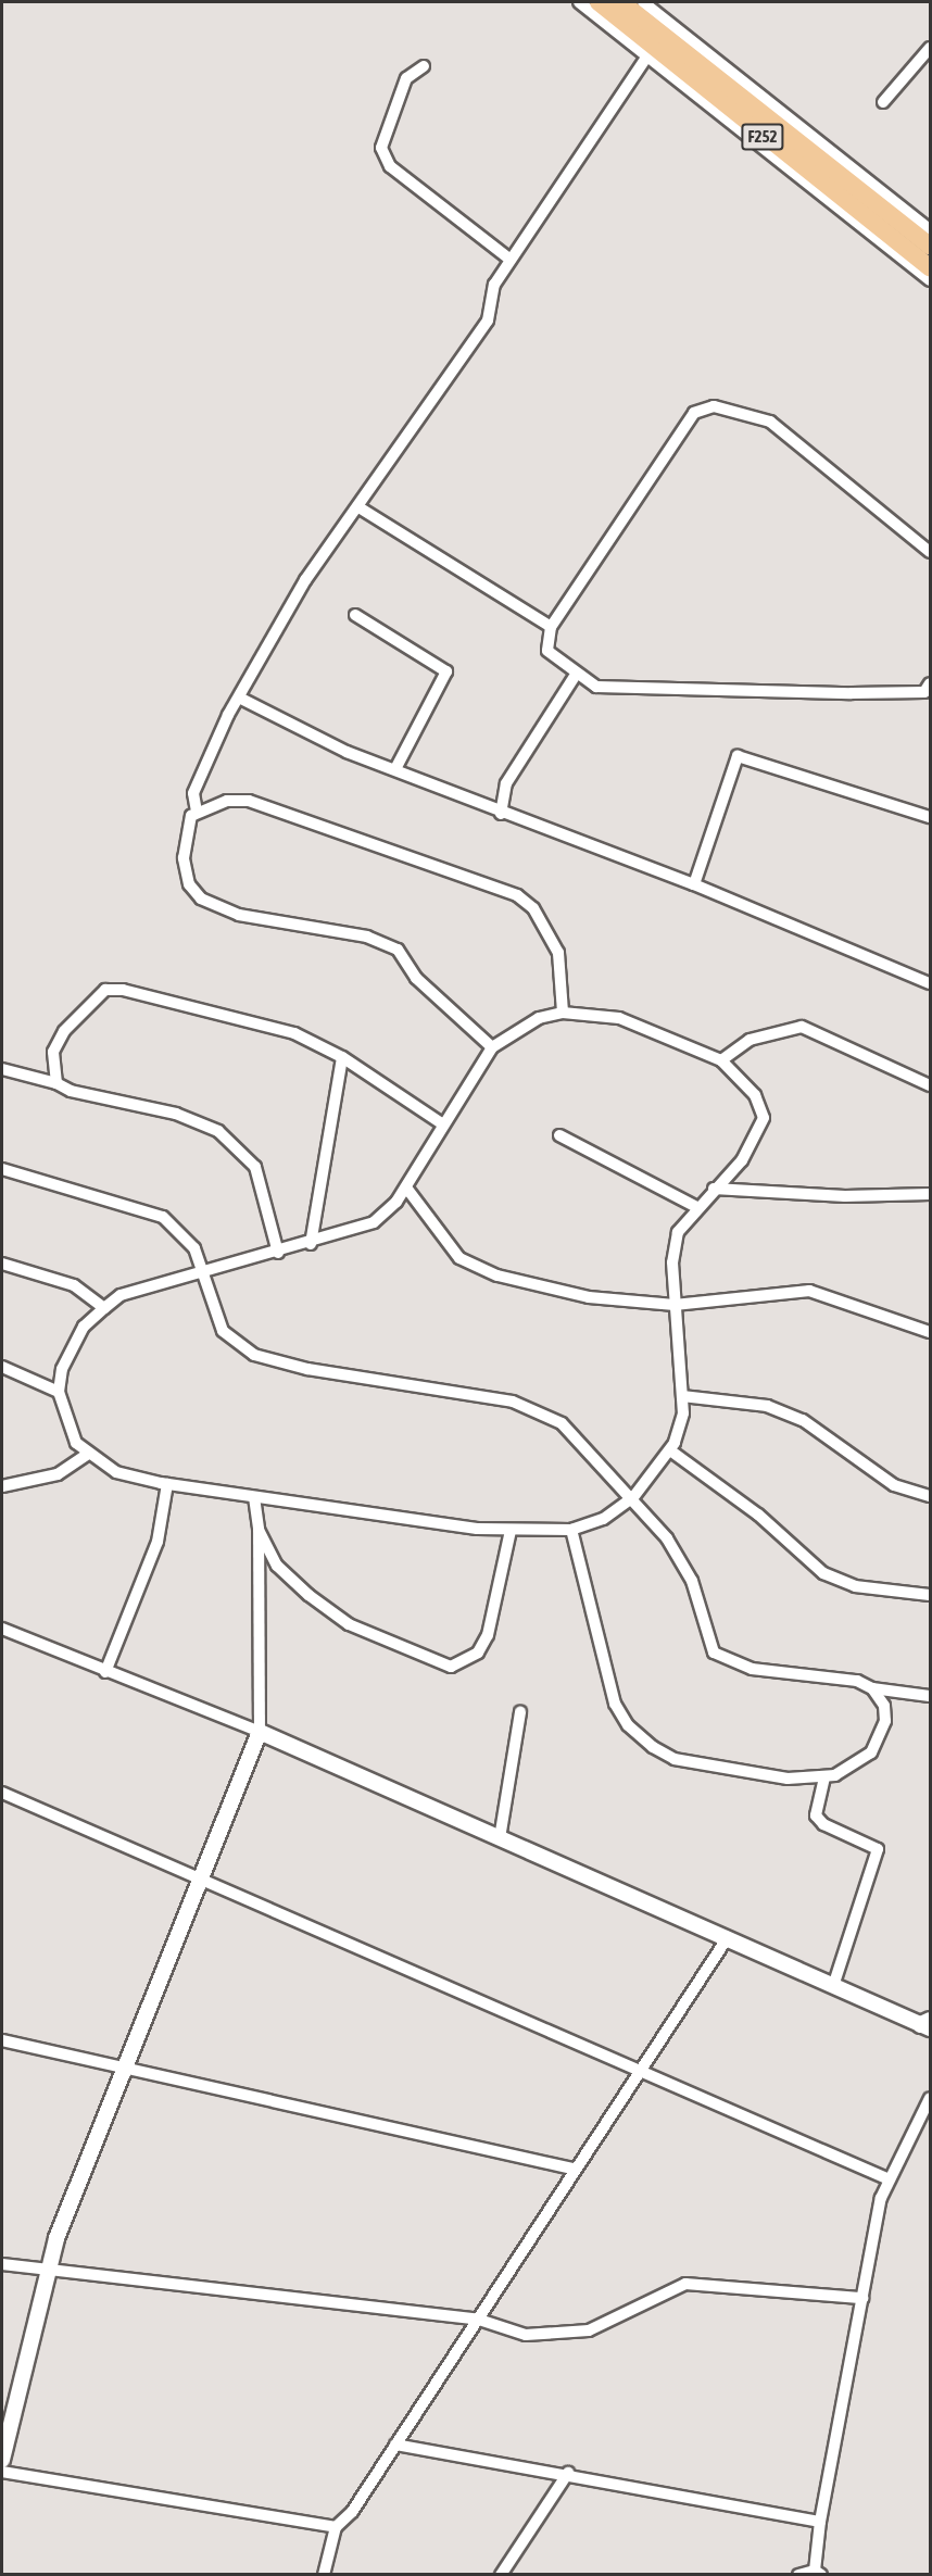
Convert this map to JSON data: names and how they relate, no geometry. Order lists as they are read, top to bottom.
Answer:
{
  "streets": {
    "main road": ["F252"]
  }
}
